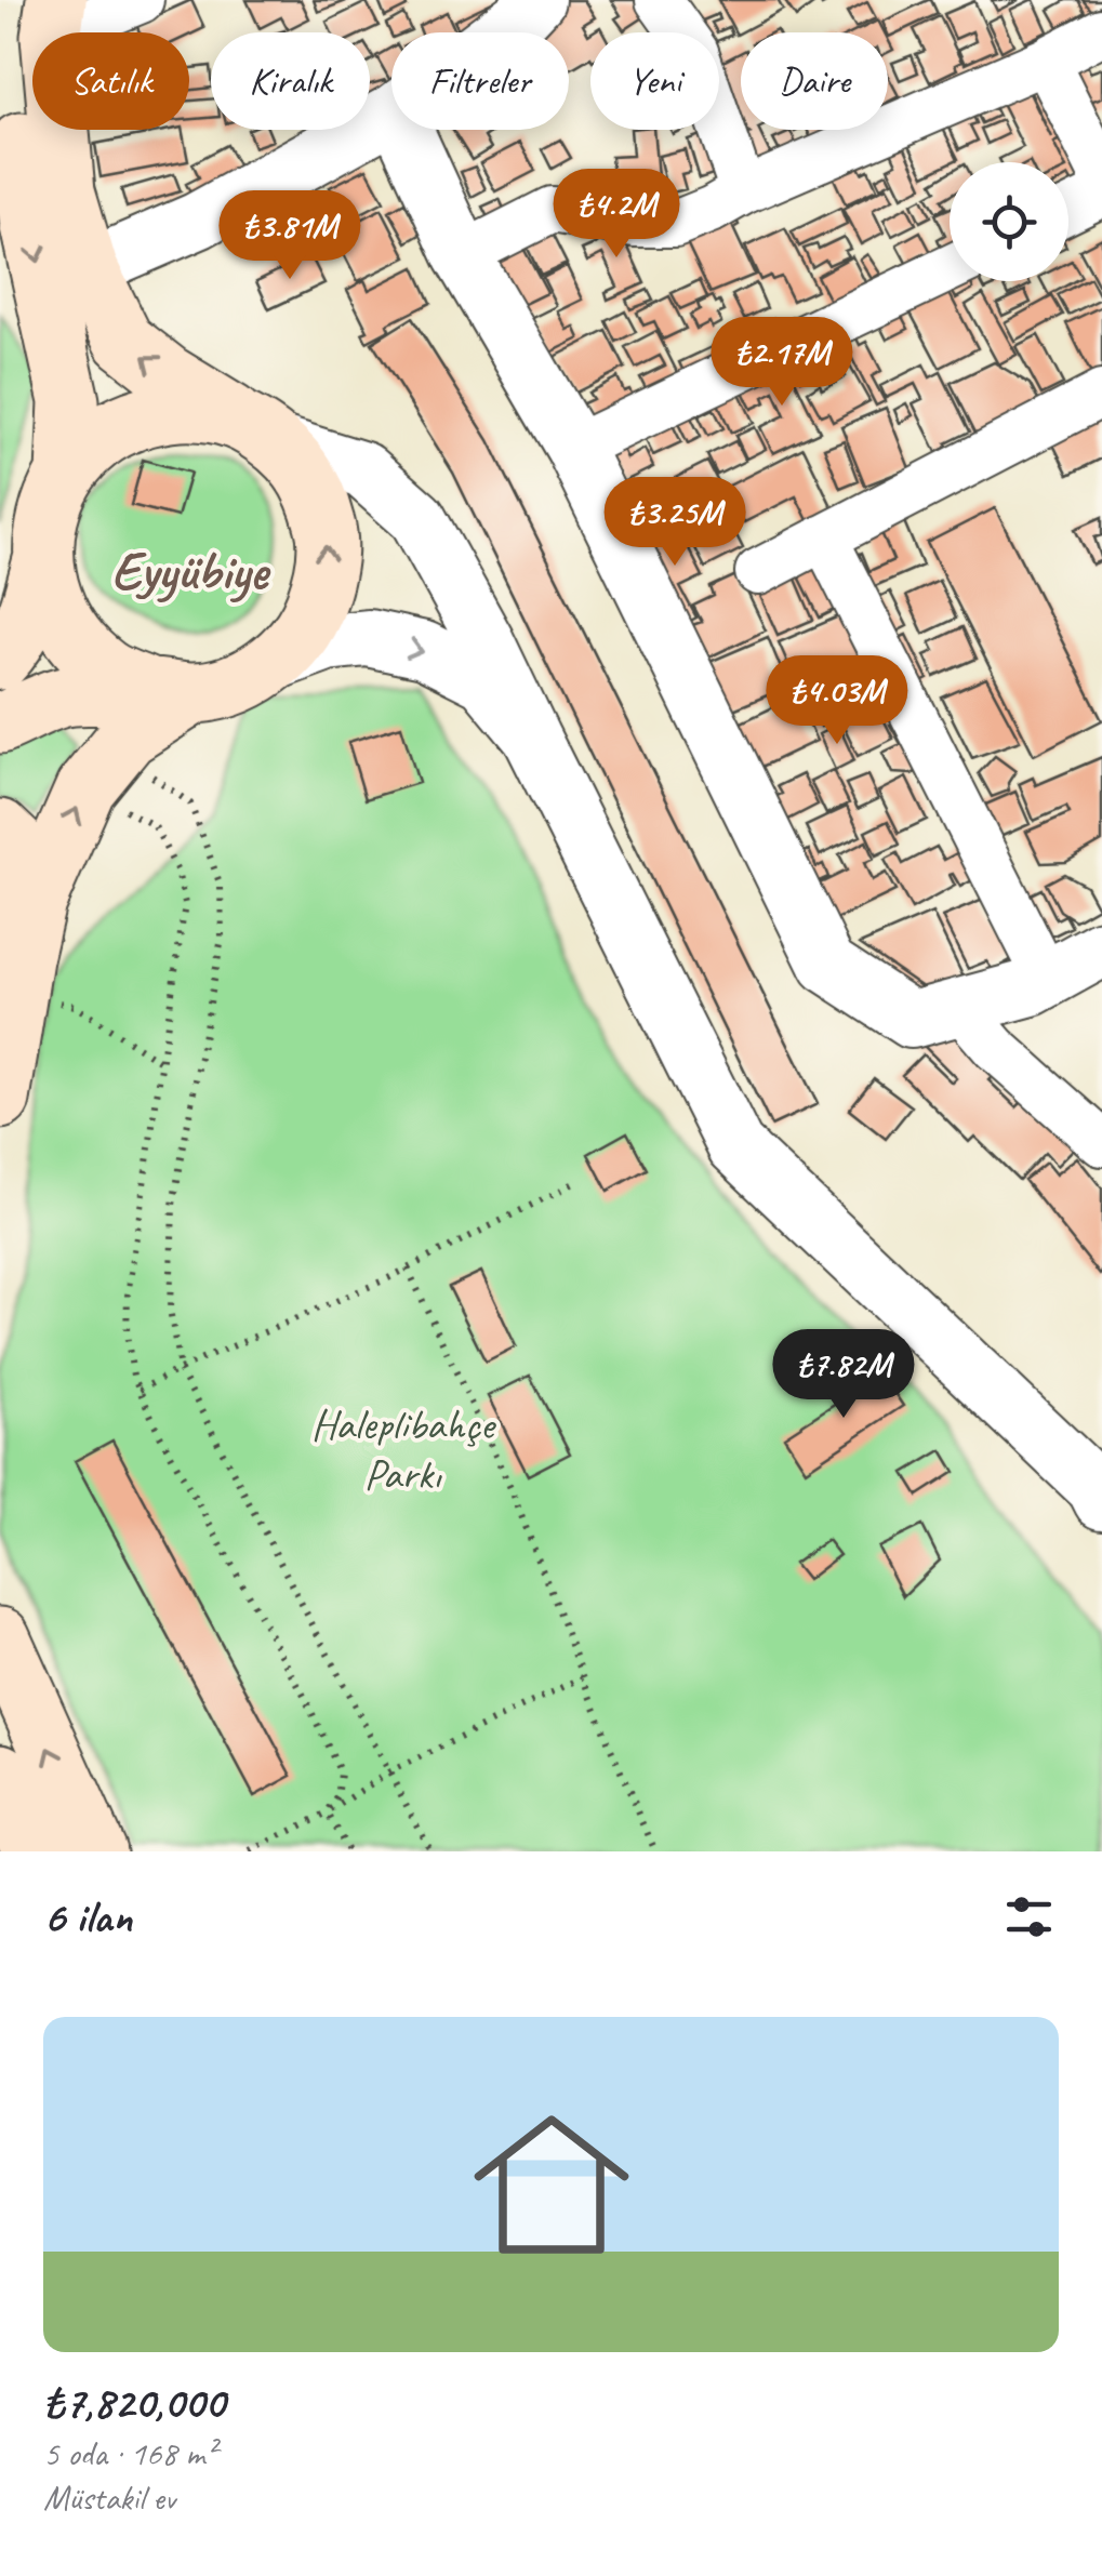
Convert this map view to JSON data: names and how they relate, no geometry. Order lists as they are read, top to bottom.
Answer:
{
  "districts": ["Eyyübiye"],
  "parks": ["Haleplibahçe Parkı"],
  "page": {
    "chip": [
      "Satılık",
      "Kiralık",
      "Filtreler",
      "Yeni",
      "Daire"
    ],
    "price": [
      "₺4.2M",
      "₺3.81M",
      "₺2.17M",
      "₺3.25M",
      "₺4.03M",
      "₺7.82M"
    ],
    "heading": "6 ilan",
    "list": [
      {
        "name": "₺7,820,000",
        "note": "5 oda · 168 m² · Müstakil ev"
      }
    ]
  }
}
